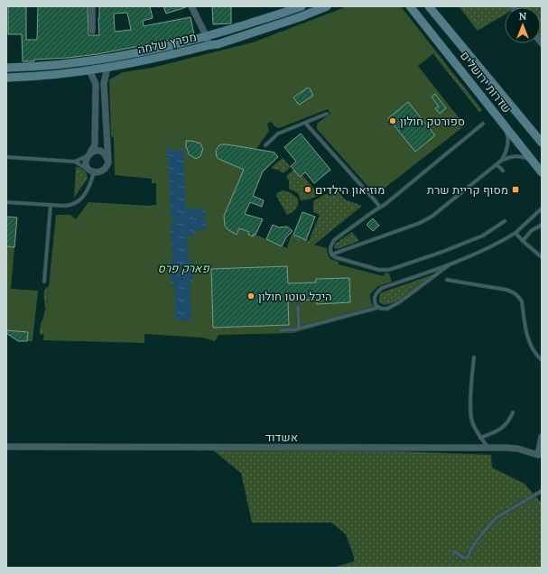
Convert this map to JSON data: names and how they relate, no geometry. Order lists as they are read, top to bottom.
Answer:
{
  "streets": {
    "street": ["מפרץ שלמה", "שדרות ירושלים", "אשדוד"]
  },
  "parks": ["פארק פרס"],
  "places": {
    "other": ["ספורטק חולון", "מוזיאון הילדים", "היכל טוטו חולון"],
    "transit": ["מסוף קריית שרת"]
  },
  "north": "top"
}
